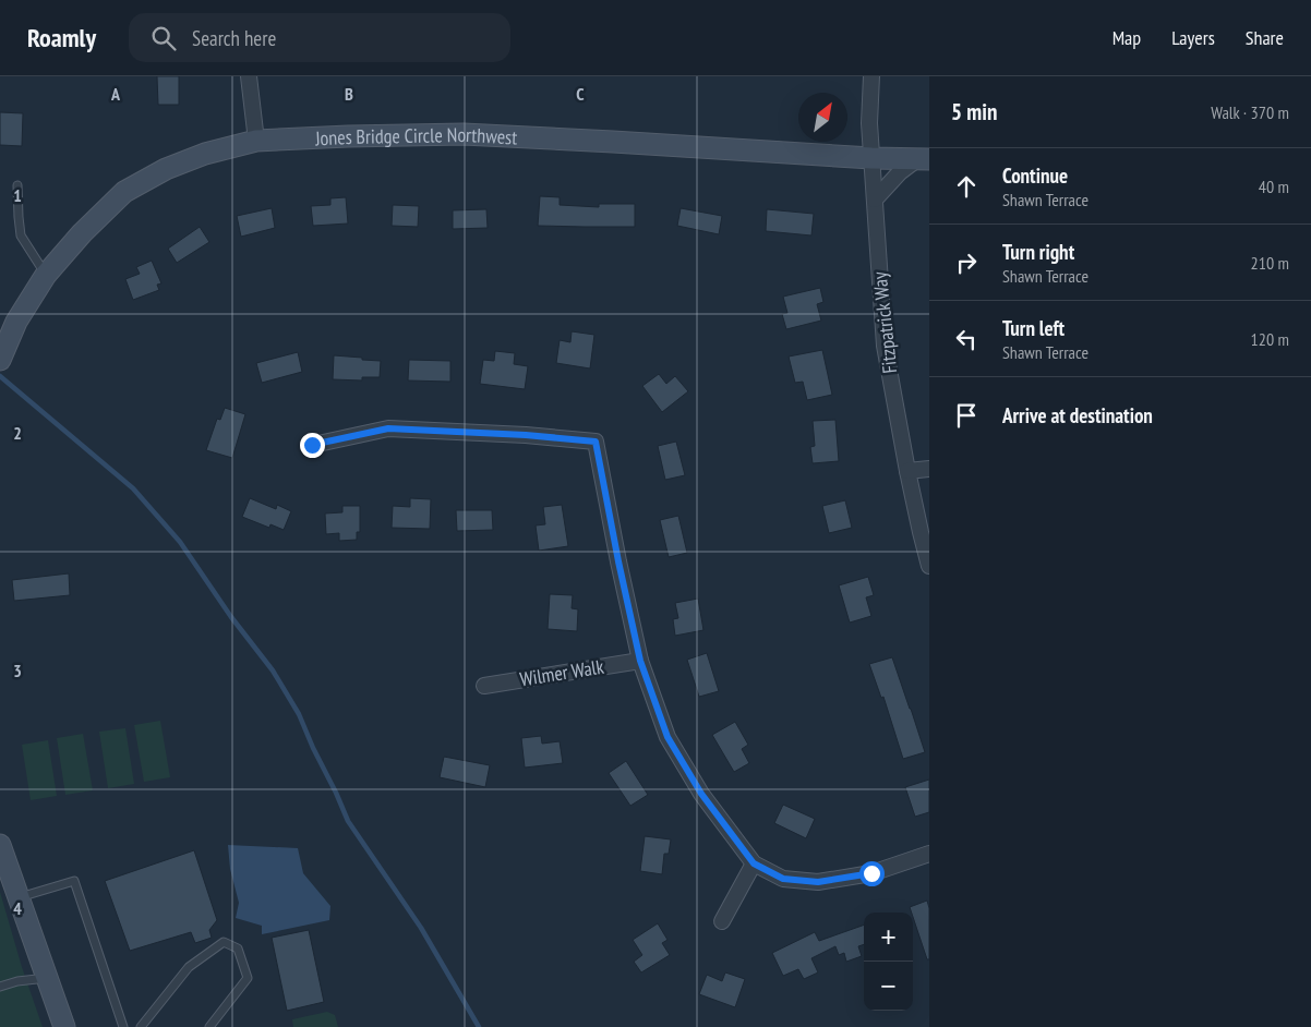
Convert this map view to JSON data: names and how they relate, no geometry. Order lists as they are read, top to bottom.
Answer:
{
  "streets": {
    "street": ["Jones Bridge Circle Northwest", "Fitzpatrick Way", "Wilmer Walk"]
  },
  "crossings": [
    ["Jones Bridge Circle Northwest", "Fitzpatrick Way"]
  ],
  "north": "top right",
  "page": {
    "header": "Roamly",
    "search": "Search here",
    "nav": ["Map", "Layers", "Share"],
    "heading": ["5 min", "Walk · 370 m"],
    "list": [
      ["Continue", "Shawn Terrace", "40 m"],
      ["Turn right", "Shawn Terrace", "210 m"],
      ["Turn left", "Shawn Terrace", "120 m"],
      "Arrive at destination"
    ],
    "map_buttons": ["+", "−"]
  },
  "grid": {
    "columns": ["A", "B", "C"],
    "rows": [
      "1",
      "2",
      "3",
      "4"
    ]
  }
}
